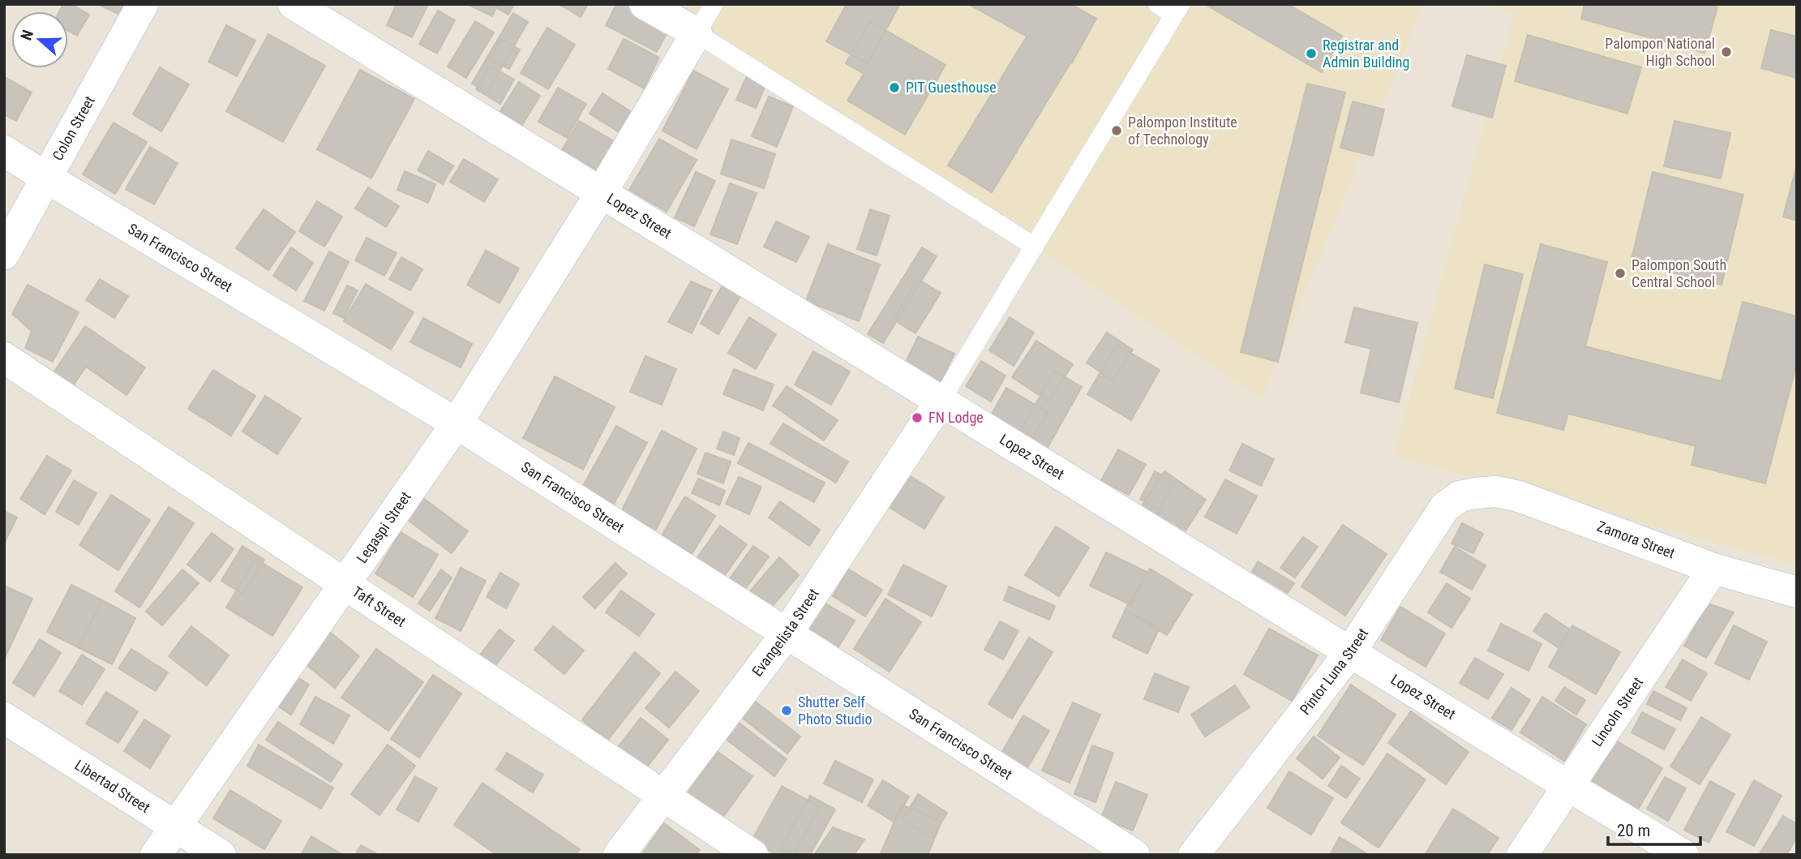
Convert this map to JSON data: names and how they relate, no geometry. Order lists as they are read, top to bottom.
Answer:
{
  "streets": {
    "street": [
      "Colon Street",
      "Lopez Street",
      "San Francisco Street",
      "Legaspi Street",
      "Zamora Street",
      "Taft Street",
      "Evangelista Street",
      "Pintor Luna Street",
      "Lincoln Street",
      "Libertad Street"
    ]
  },
  "crossings": [
    ["Colon Street", "San Francisco Street"],
    ["Lopez Street", "Legaspi Street"],
    ["Lopez Street", "Evangelista Street"],
    ["Lopez Street", "Pintor Luna Street"],
    ["Lopez Street", "Lincoln Street"],
    ["San Francisco Street", "Legaspi Street"],
    ["San Francisco Street", "Evangelista Street"],
    ["Legaspi Street", "Taft Street"],
    ["Legaspi Street", "Libertad Street"],
    ["Zamora Street", "Pintor Luna Street"],
    ["Zamora Street", "Lincoln Street"],
    ["Taft Street", "Evangelista Street"]
  ],
  "places": [
    "Palompon National High School",
    "Registrar and Admin Building",
    "PIT Guesthouse",
    "Palompon Institute of Technology",
    "Palompon South Central School",
    "FN Lodge",
    "Shutter Self Photo Studio"
  ],
  "scale_bar": "20 m",
  "north": "left"
}
